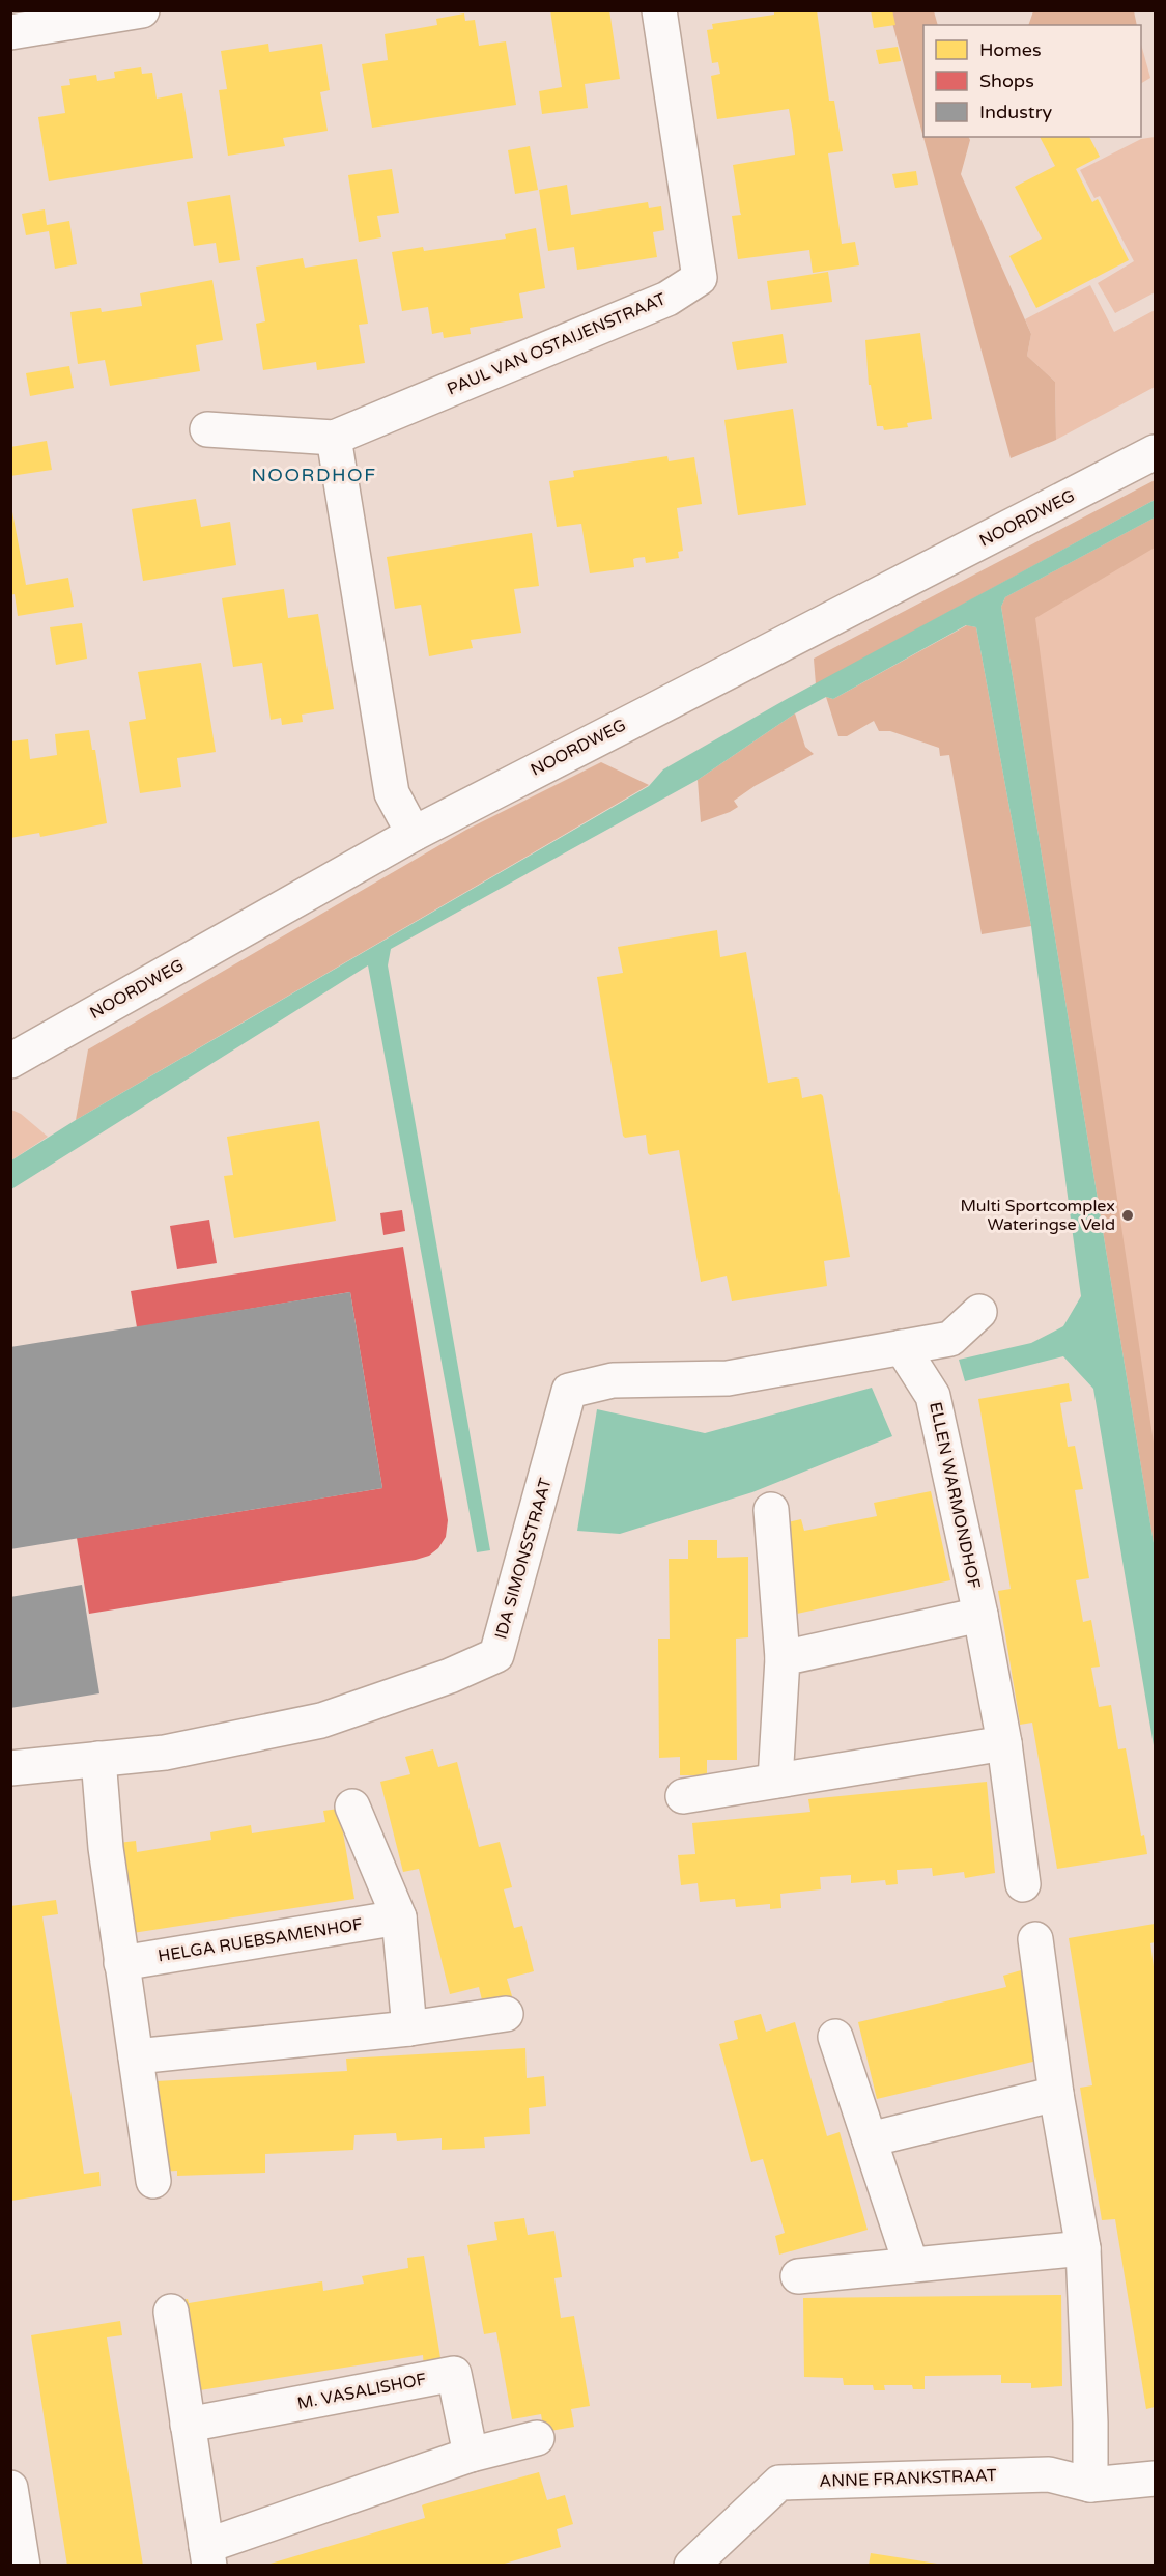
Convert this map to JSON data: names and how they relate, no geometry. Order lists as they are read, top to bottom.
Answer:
{
  "streets": {
    "street": [
      "PAUL VAN OSTAIJENSTRAAT",
      "NOORDWEG",
      "ELLEN WARMONDHOF",
      "IDA SIMONSSTRAAT",
      "HELGA RUEBSAMENHOF",
      "M. VASALISHOF",
      "ANNE FRANKSTRAAT"
    ]
  },
  "crossings": [
    ["ELLEN WARMONDHOF", "IDA SIMONSSTRAAT"]
  ],
  "districts": ["NOORDHOF"],
  "places": ["Multi Sportcomplex Wateringse Veld"],
  "legend": ["Homes", "Shops", "Industry"]
}
